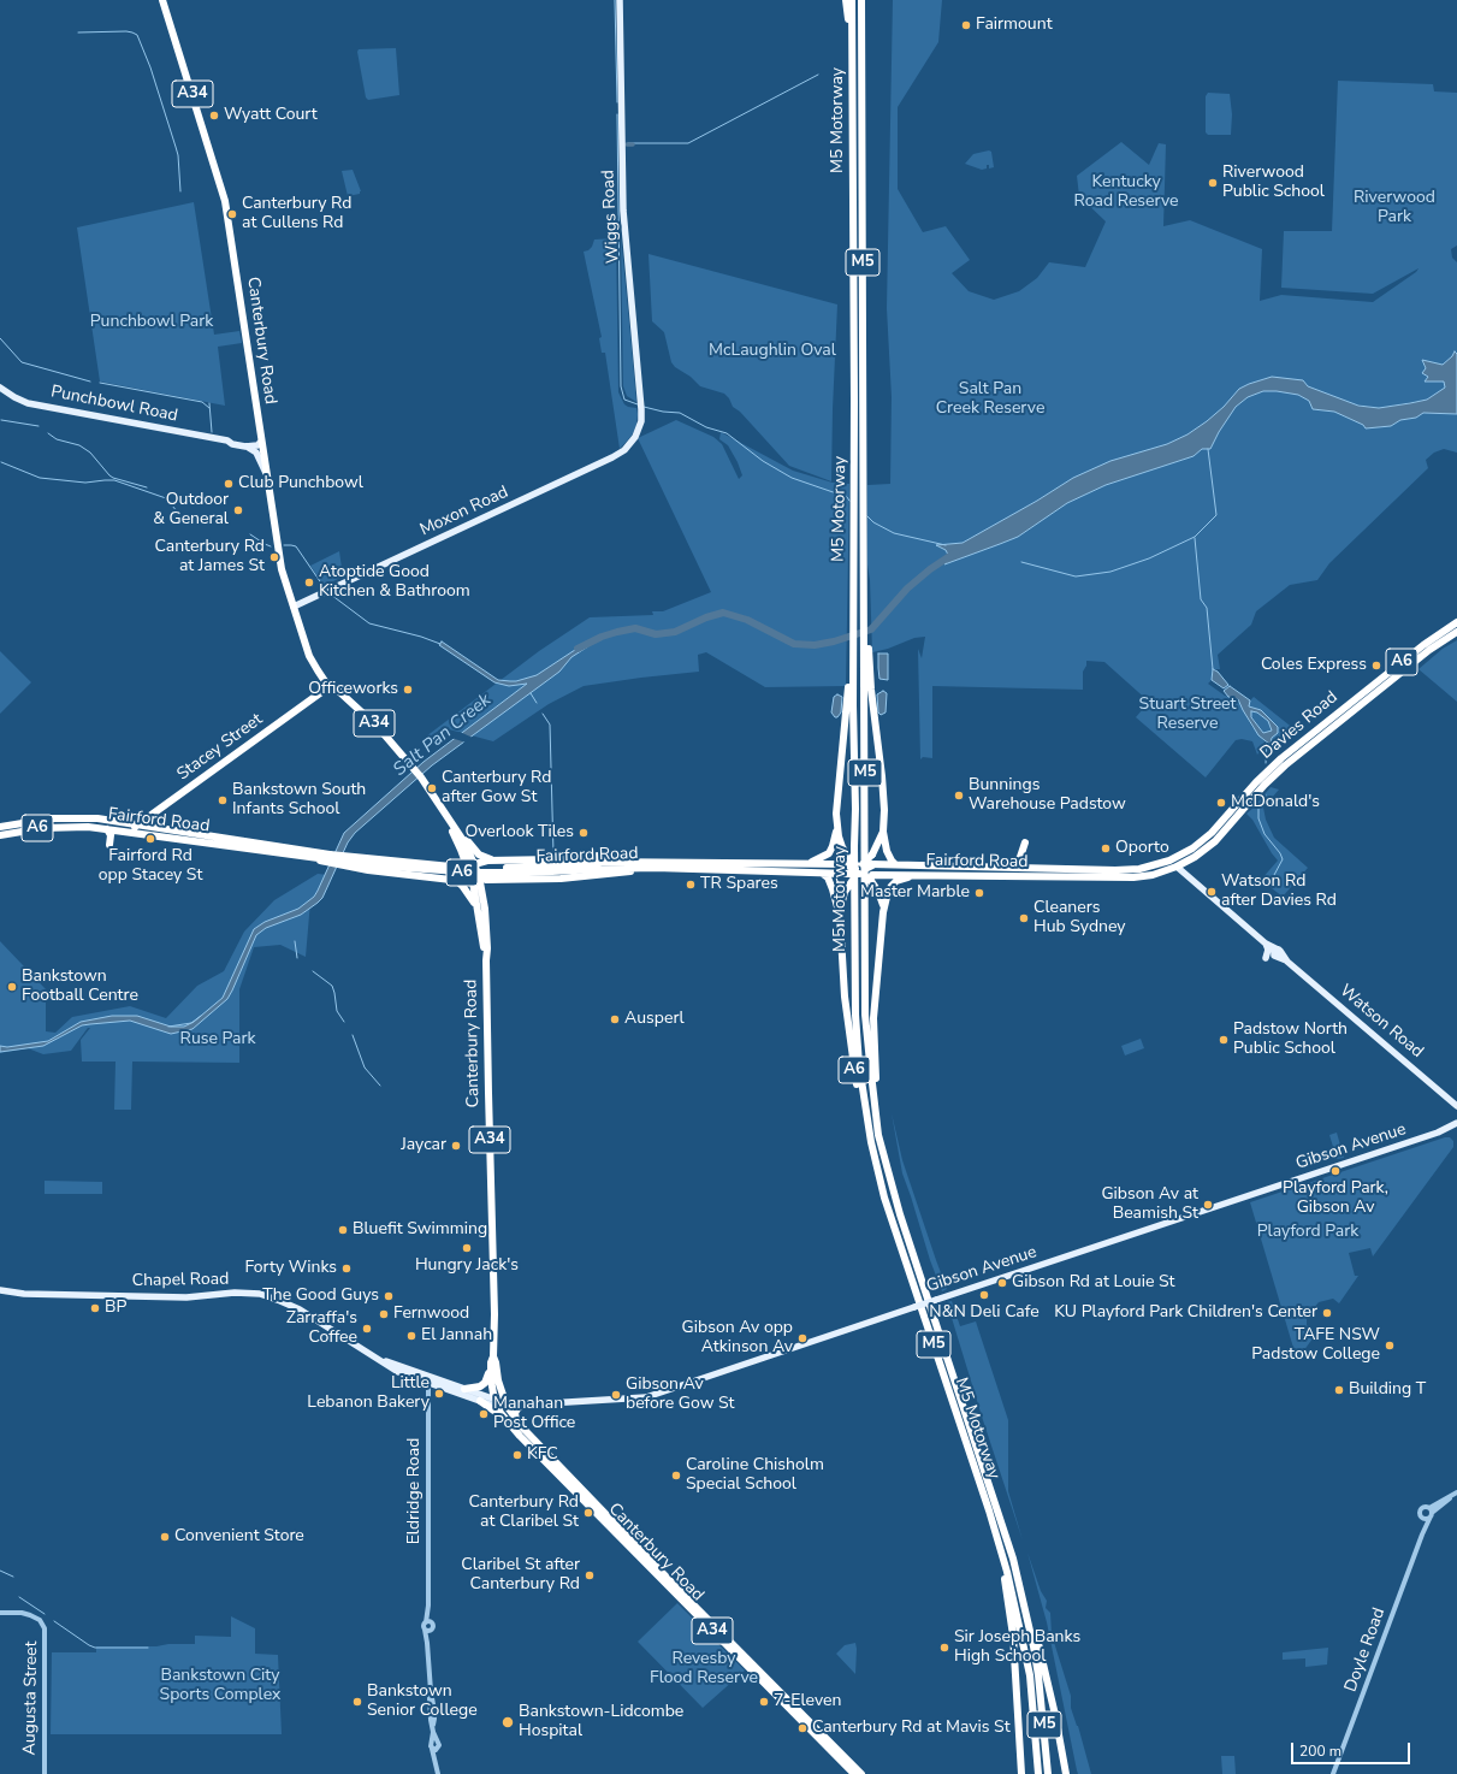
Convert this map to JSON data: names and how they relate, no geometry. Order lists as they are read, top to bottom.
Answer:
{
  "streets": {
    "highway": [
      "A34",
      "M5 Motorway",
      "M5",
      "Canterbury Road",
      "A6",
      "Davies Road",
      "Stacey Street",
      "Fairford Road",
      "Watson Road"
    ],
    "main road": [
      "Wiggs Road",
      "Punchbowl Road",
      "Moxon Road",
      "Gibson Avenue",
      "Chapel Road"
    ],
    "street": ["Eldridge Road", "Doyle Road", "Augusta Street"]
  },
  "crossings": [
    ["M5 Motorway", "M5"],
    ["M5 Motorway", "A6"],
    ["Wiggs Road", "Moxon Road"],
    ["M5", "A6"],
    ["M5", "Fairford Road"],
    ["Canterbury Road", "Punchbowl Road"],
    ["Canterbury Road", "Moxon Road"],
    ["Canterbury Road", "A6"],
    ["Canterbury Road", "Stacey Street"],
    ["Canterbury Road", "Gibson Avenue"],
    ["Canterbury Road", "Chapel Road"],
    ["A6", "Fairford Road"],
    ["Davies Road", "Fairford Road"],
    ["Davies Road", "Watson Road"],
    ["Stacey Street", "Fairford Road"],
    ["Fairford Road", "Watson Road"],
    ["Gibson Avenue", "Chapel Road"],
    ["Chapel Road", "Eldridge Road"]
  ],
  "water": ["Salt Pan Creek"],
  "parks": [
    "Kentucky Road Reserve",
    "Riverwood Park",
    "Punchbowl Park",
    "McLaughlin Oval",
    "Salt Pan Creek Reserve",
    "Stuart Street Reserve",
    "Ruse Park",
    "Playford Park",
    "Revesby Flood Reserve",
    "Bankstown City Sports Complex"
  ],
  "places": [
    "Fairmount",
    "Wyatt Court",
    "Riverwood Public School",
    "Canterbury Rd at Cullens Rd",
    "Club Punchbowl",
    "Outdoor & General",
    "Canterbury Rd at James St",
    "Atoptide Good Kitchen & Bathroom",
    "Coles Express",
    "Officeworks",
    "Canterbury Rd after Gow St",
    "Bunnings Warehouse Padstow",
    "Bankstown South Infants School",
    "McDonald's",
    "Overlook Tiles",
    "Fairford Rd opp Stacey St",
    "Oporto",
    "TR Spares",
    "Watson Rd after Davies Rd",
    "Master Marble",
    "Cleaners Hub Sydney",
    "Bankstown Football Centre",
    "Ausperl",
    "Padstow North Public School",
    "Jaycar",
    "Playford Park, Gibson Av",
    "Gibson Av at Beamish St",
    "Bluefit Swimming",
    "Hungry Jack's",
    "Forty Winks",
    "Gibson Rd at Louie St",
    "N&N Deli Cafe",
    "The Good Guys",
    "BP",
    "KU Playford Park Children's Center",
    "Fernwood",
    "Zarraffa's Coffee",
    "El Jannah",
    "Gibson Av opp Atkinson Av",
    "TAFE NSW Padstow College",
    "Building T",
    "Little Lebanon Bakery",
    "Gibson Av before Gow St",
    "Manahan Post Office",
    "KFC",
    "Caroline Chisholm Special School",
    "Canterbury Rd at Claribel St",
    "Convenient Store",
    "Claribel St after Canterbury Rd",
    "Sir Joseph Banks High School",
    "Bankstown Senior College",
    "7-Eleven",
    "Bankstown-Lidcombe Hospital",
    "Canterbury Rd at Mavis St"
  ],
  "scale_bar": "200 m"
}
